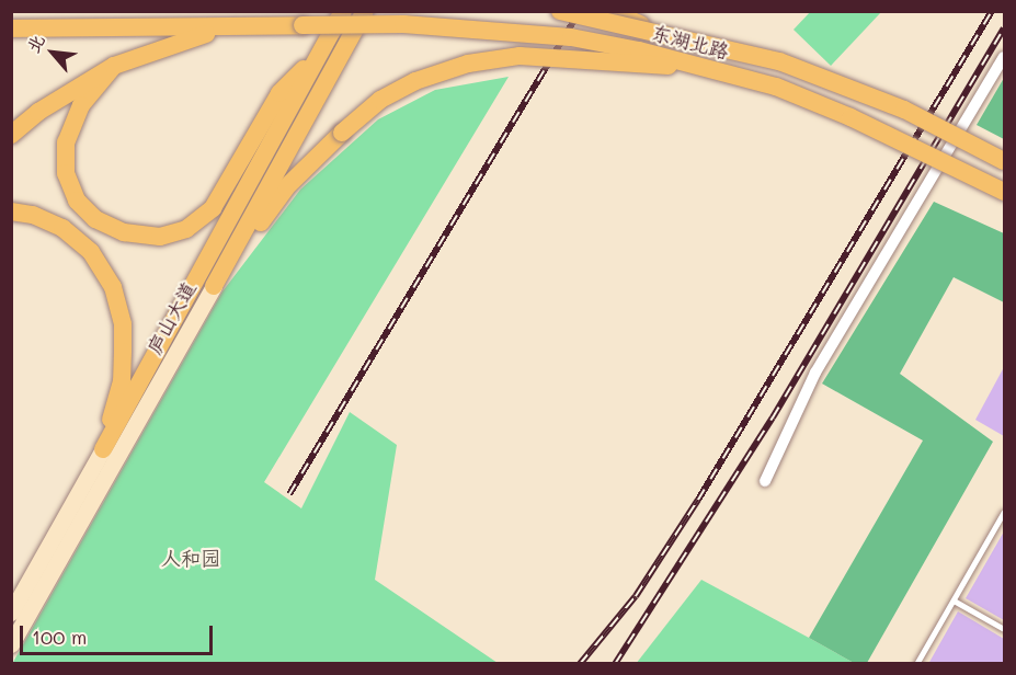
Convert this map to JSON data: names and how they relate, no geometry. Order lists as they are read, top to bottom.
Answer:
{
  "streets": {
    "main road": ["东湖北路", "庐山大道"]
  },
  "parks": ["人和园"],
  "scale_bar": "100 m",
  "north": "top left"
}
